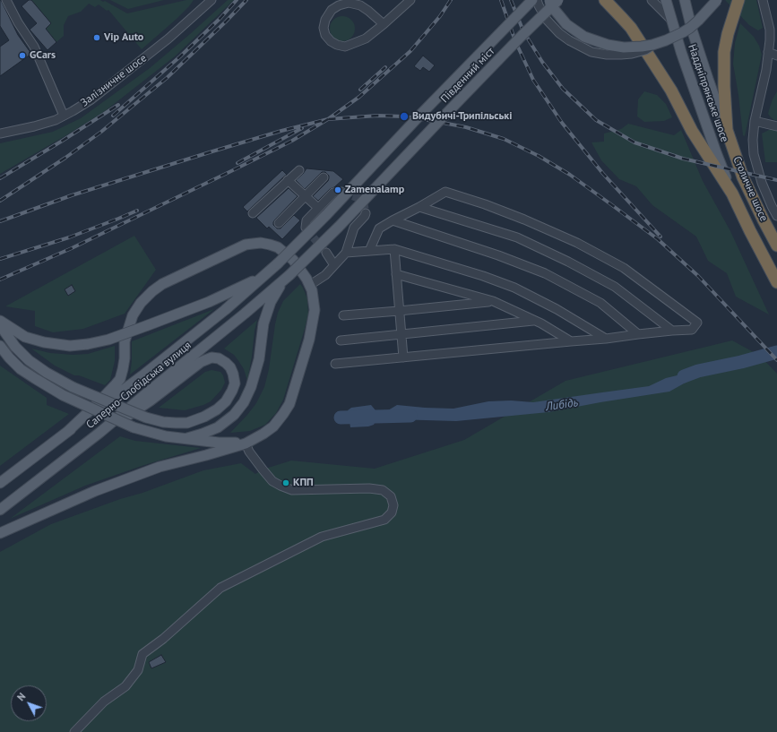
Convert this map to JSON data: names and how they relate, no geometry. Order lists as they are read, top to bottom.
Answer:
{
  "streets": {
    "highway": ["Столичне шосе"],
    "main road": ["Південний міст", "Наддніпрянське шосе", "Саперно-Слобідська вулиця"],
    "street": ["Залізничне шосе"]
  },
  "crossings": [
    ["Південний міст", "Саперно-Слобідська вулиця"],
    ["Наддніпрянське шосе", "Столичне шосе"]
  ],
  "water": ["Либідь"],
  "places": [
    "Vip Auto",
    "GCars",
    "Видубичі-Трипільські",
    "Zamenalamp",
    "КПП"
  ],
  "north": "top left"
}
